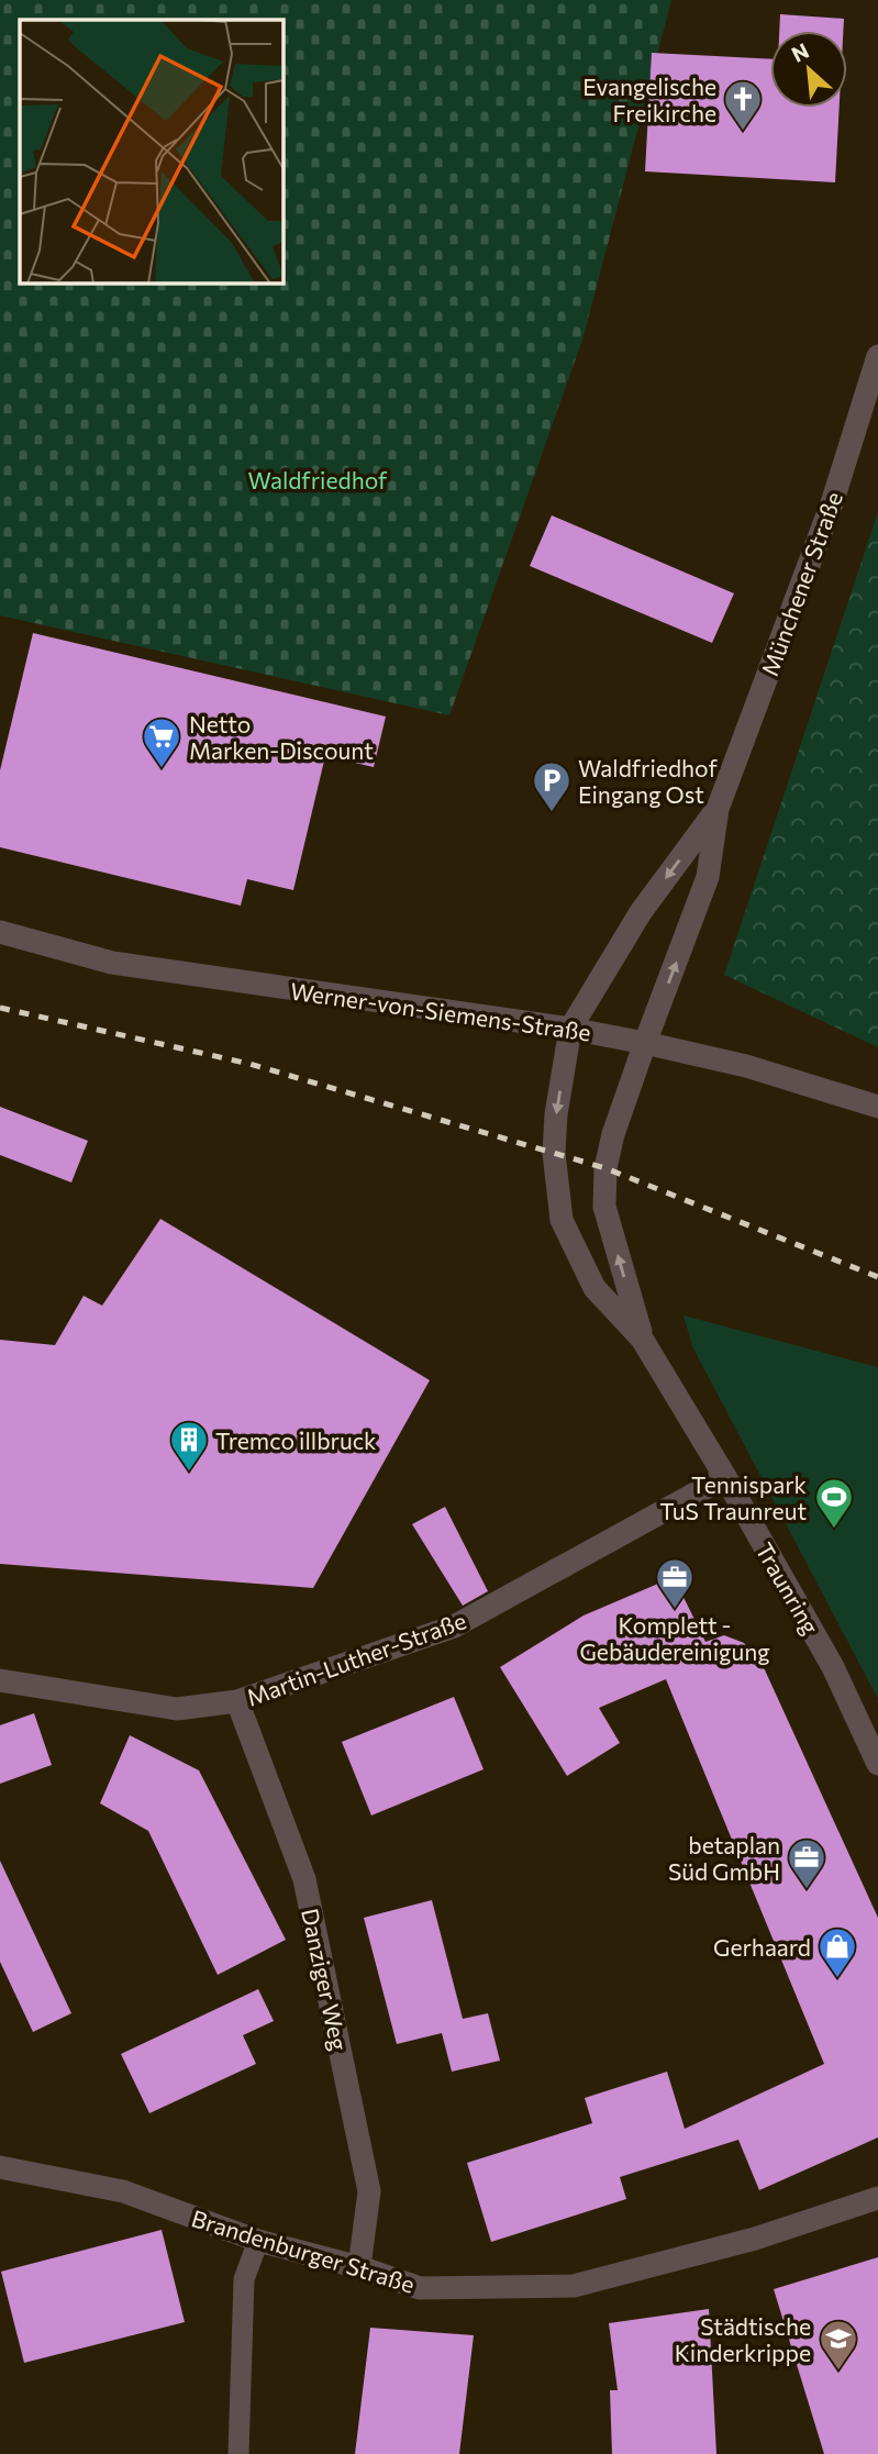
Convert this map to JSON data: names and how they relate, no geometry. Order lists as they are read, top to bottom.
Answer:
{
  "streets": {
    "street": [
      "Münchener Straße",
      "Werner-von-Siemens-Straße",
      "Traunring",
      "Martin-Luther-Straße",
      "Danziger Weg",
      "Brandenburger Straße"
    ]
  },
  "crossings": [
    ["Münchener Straße", "Werner-von-Siemens-Straße"],
    ["Münchener Straße", "Traunring"],
    ["Werner-von-Siemens-Straße", "Traunring"],
    ["Traunring", "Martin-Luther-Straße"],
    ["Martin-Luther-Straße", "Danziger Weg"],
    ["Danziger Weg", "Brandenburger Straße"]
  ],
  "parks": ["Waldfriedhof"],
  "places": {
    "church": ["Evangelische Freikirche"],
    "supermarket": ["Netto Marken-Discount"],
    "parking": ["Waldfriedhof Eingang Ost"],
    "building": ["Tremco illbruck"],
    "sports": ["Tennispark TuS Traunreut"],
    "office": ["Komplett - Gebäudereinigung", "betaplan Süd GmbH"],
    "shop": ["Gerhaard"],
    "school or university": ["Städtische Kinderkrippe"]
  },
  "north": "top left"
}
